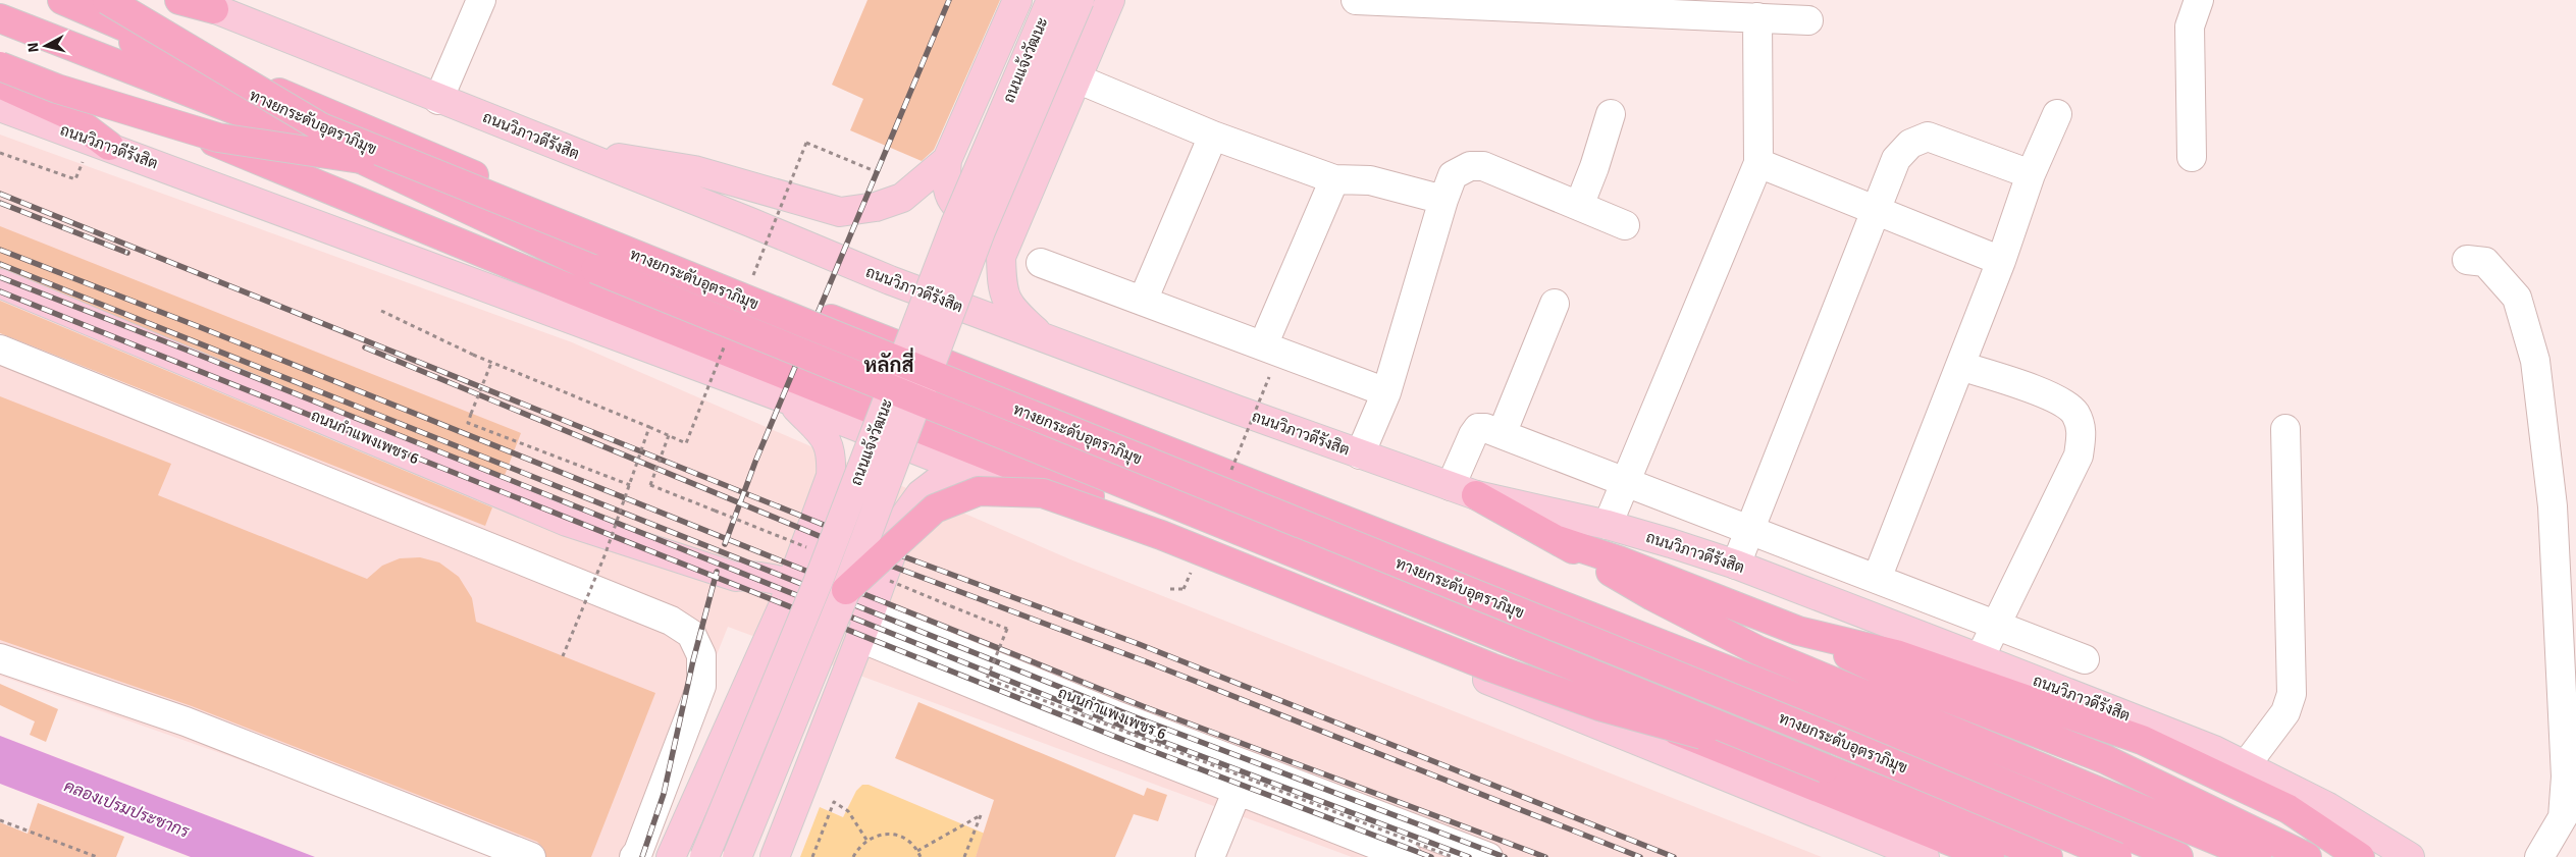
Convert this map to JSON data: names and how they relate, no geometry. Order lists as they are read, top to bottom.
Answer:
{
  "streets": {
    "highway": ["ทางยกระดับอุตราภิมุข"],
    "main road": ["ถนนแจ้งวัฒนะ", "ถนนวิภาวดีรังสิต", "ถนนกำแพงเพชร 6"]
  },
  "crossings": [
    ["ถนนแจ้งวัฒนะ", "ถนนวิภาวดีรังสิต"],
    ["ถนนแจ้งวัฒนะ", "ถนนกำแพงเพชร 6"]
  ],
  "districts": ["หลักสี่"],
  "water": ["คลองเปรมประชากร"],
  "north": "left"
}
